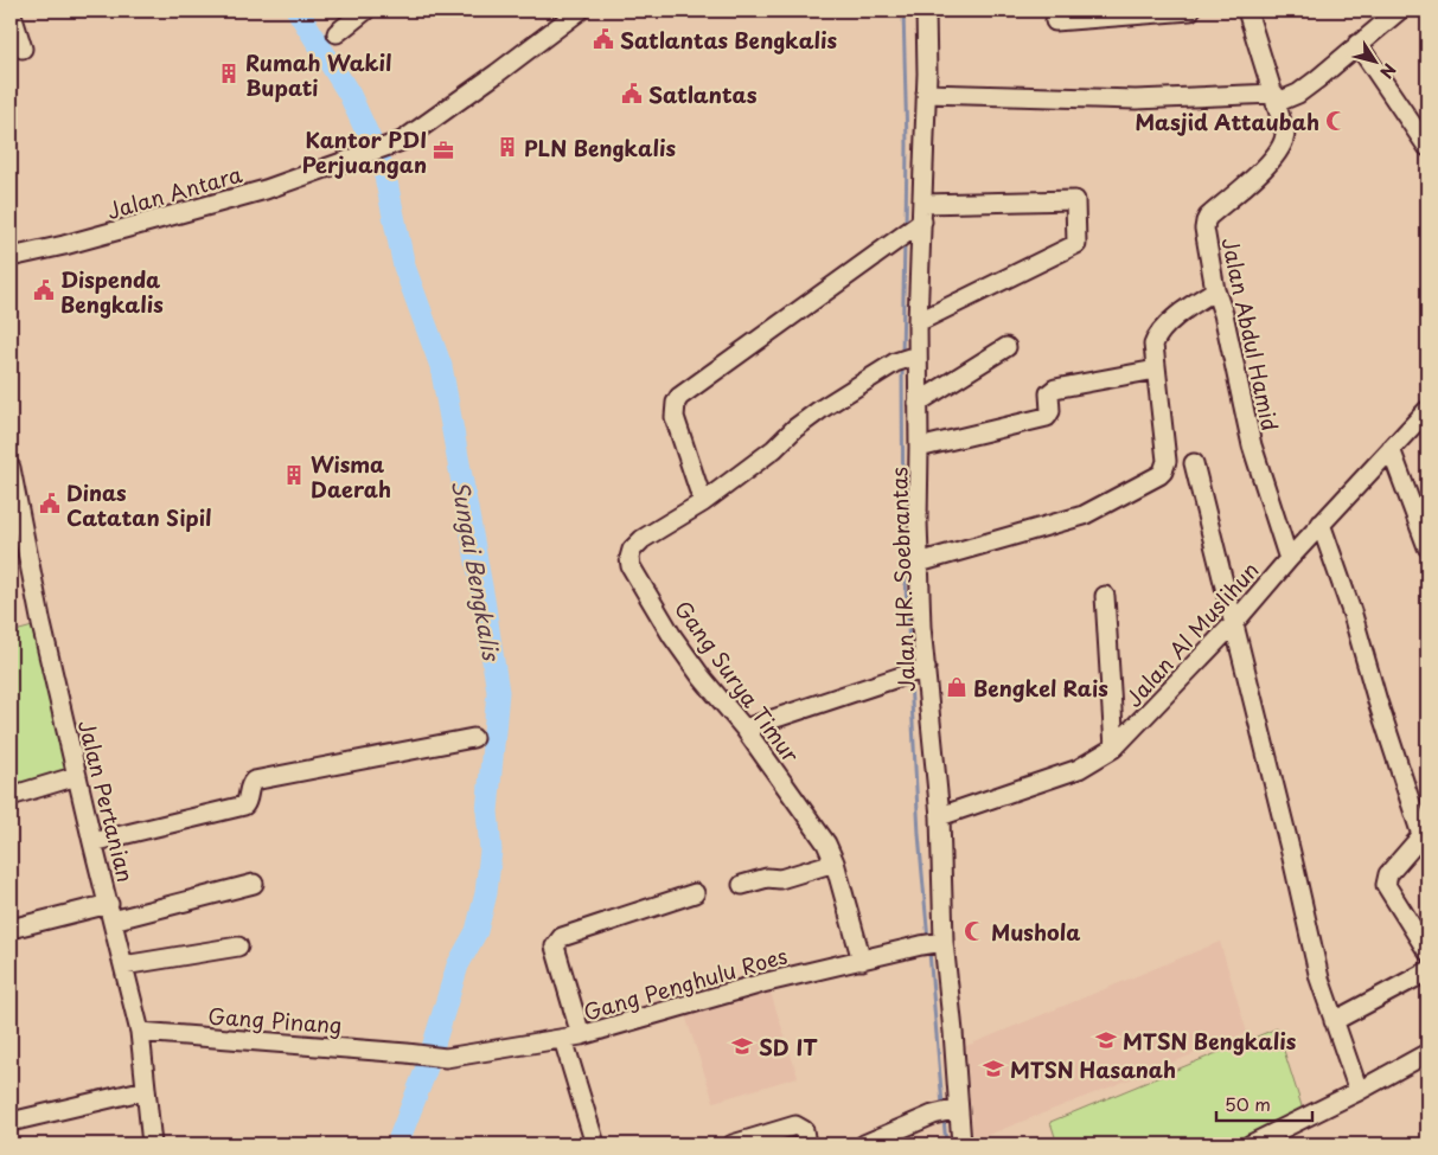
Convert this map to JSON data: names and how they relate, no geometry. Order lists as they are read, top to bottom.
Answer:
{
  "streets": {
    "street": [
      "Jalan Antara",
      "Jalan Abdul Hamid",
      "Jalan HR. Soebrantas",
      "Jalan Al Muslihun",
      "Gang Surya Timur",
      "Jalan Pertanian",
      "Gang Penghulu Roes",
      "Gang Pinang"
    ]
  },
  "crossings": [
    ["Jalan Abdul Hamid", "Jalan Al Muslihun"],
    ["Jalan HR. Soebrantas", "Jalan Al Muslihun"],
    ["Jalan HR. Soebrantas", "Gang Surya Timur"],
    ["Jalan HR. Soebrantas", "Gang Penghulu Roes"],
    ["Gang Surya Timur", "Gang Penghulu Roes"],
    ["Jalan Pertanian", "Gang Pinang"],
    ["Gang Penghulu Roes", "Gang Pinang"]
  ],
  "water": ["Sungai Bengkalis"],
  "places": {
    "public building": [
      "Satlantas Bengkalis",
      "Satlantas",
      "Dispenda Bengkalis",
      "Dinas Catatan Sipil"
    ],
    "building": ["Rumah Wakil Bupati", "PLN Bengkalis", "Wisma Daerah"],
    "mosque": ["Masjid Attaubah", "Mushola"],
    "office": ["Kantor PDI Perjuangan"],
    "shop": ["Bengkel Rais"],
    "school or university": ["MTSN Bengkalis", "SD IT", "MTSN Hasanah"]
  },
  "scale_bar": "50 m",
  "north": "bottom right"
}
